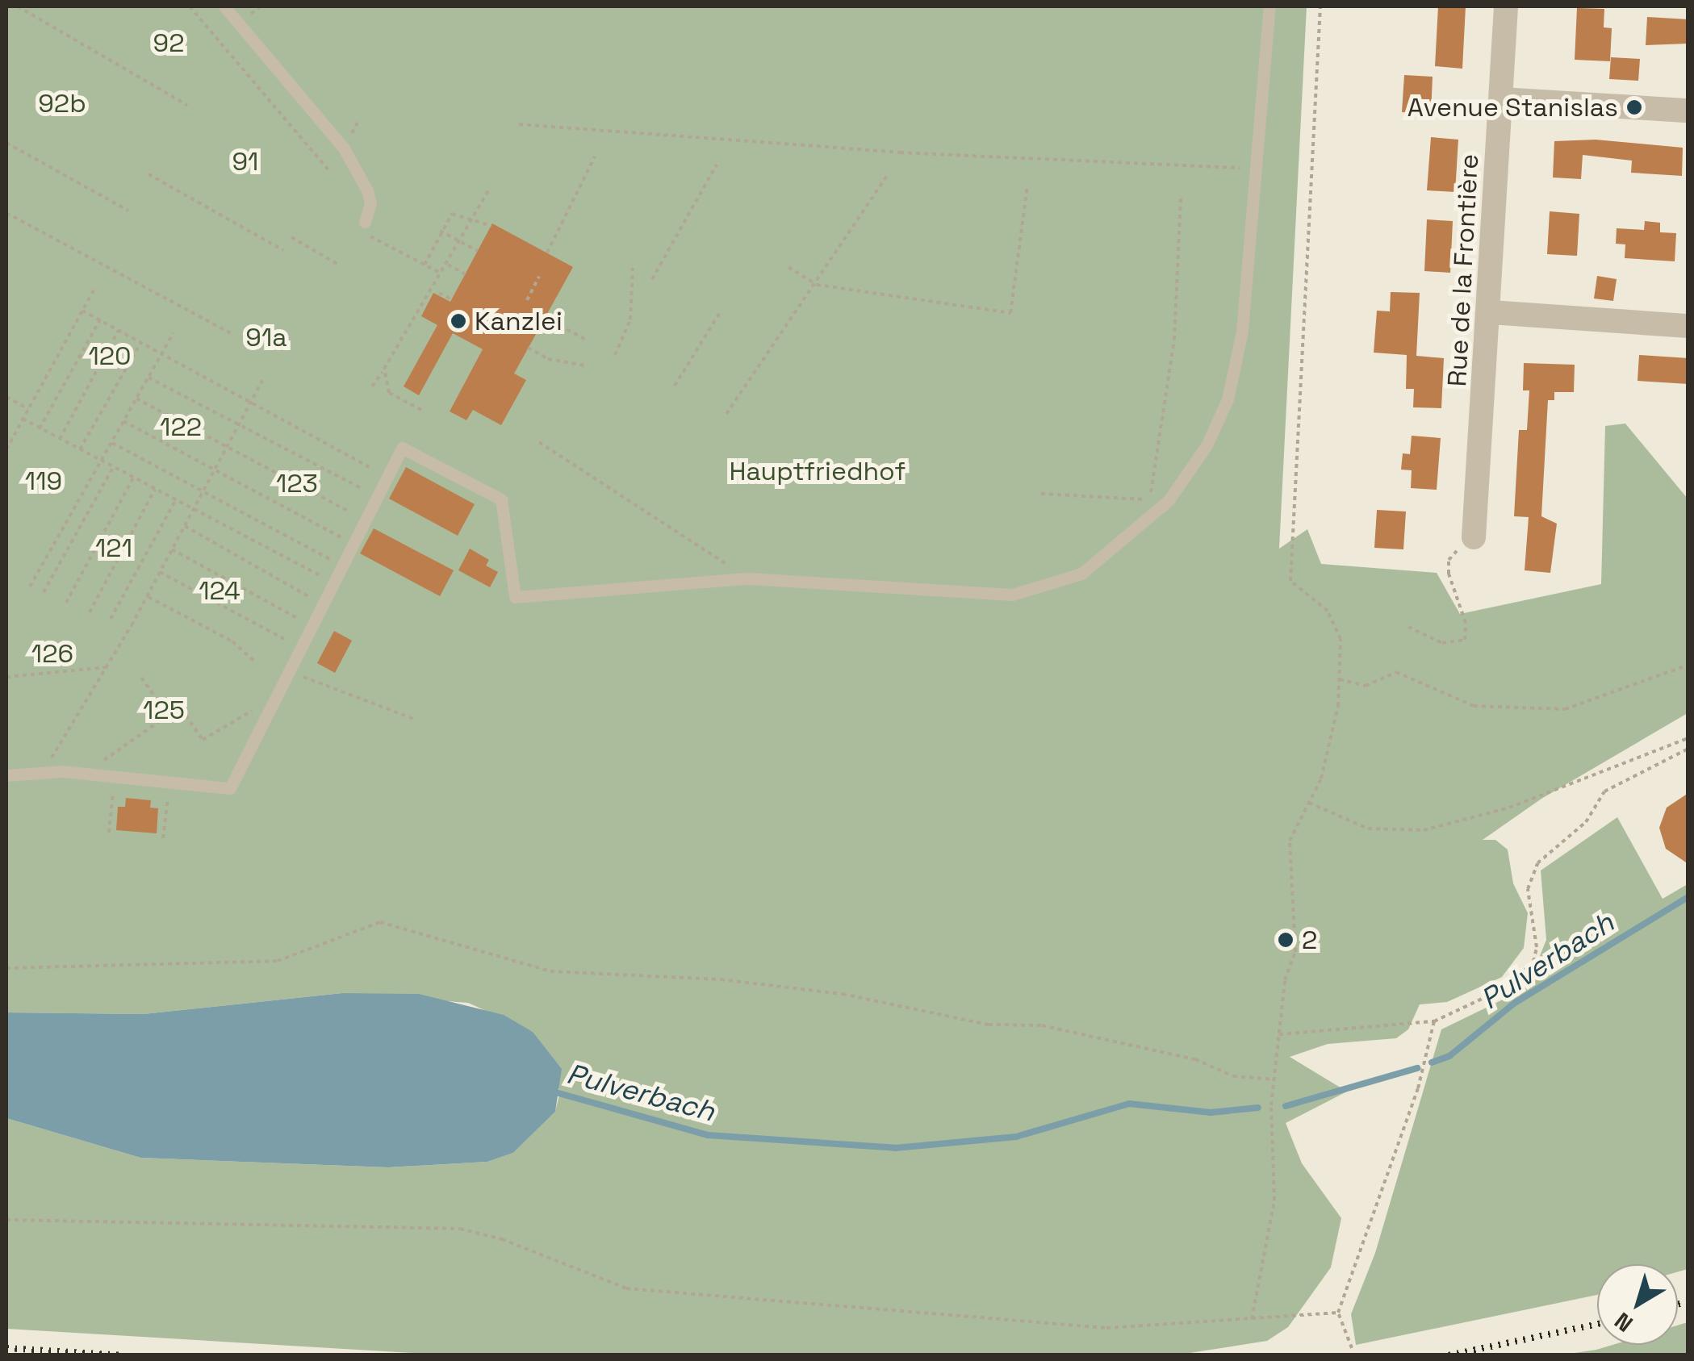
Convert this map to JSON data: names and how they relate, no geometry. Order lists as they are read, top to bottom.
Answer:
{
  "streets": {
    "street": ["Rue de la Frontière"]
  },
  "water": ["Pulverbach"],
  "parks": [
    "92",
    "92b",
    "91",
    "91a",
    "120",
    "122",
    "Hauptfriedhof",
    "119",
    "123",
    "121",
    "124",
    "126",
    "125"
  ],
  "places": ["Avenue Stanislas", "Kanzlei", "2"],
  "north": "bottom left"
}
